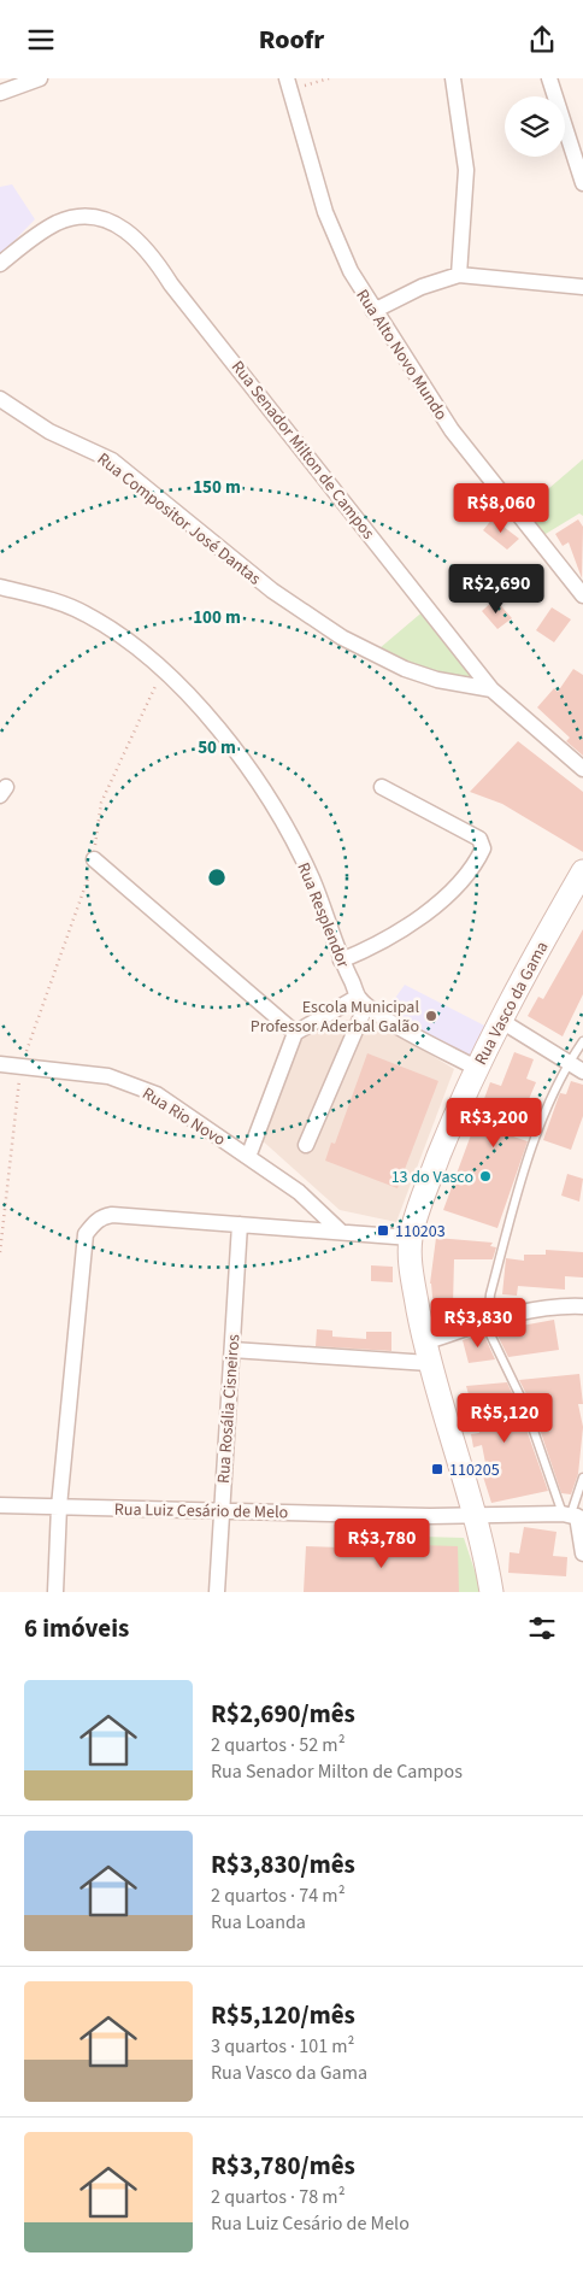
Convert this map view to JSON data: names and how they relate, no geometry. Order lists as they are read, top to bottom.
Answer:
{
  "streets": {
    "main road": ["Rua Vasco da Gama"],
    "street": [
      "Rua Alto Novo Mundo",
      "Rua Senador Milton de Campos",
      "Rua Compositor José Dantas",
      "Rua Resplendor",
      "Rua Rio Novo",
      "Rua Rosália Cisneiros",
      "Rua Luiz Cesário de Melo"
    ]
  },
  "crossings": [
    ["Rua Senador Milton de Campos", "Rua Compositor José Dantas"],
    ["Rua Vasco da Gama", "Rua Luiz Cesário de Melo"],
    ["Rua Rosália Cisneiros", "Rua Luiz Cesário de Melo"]
  ],
  "places": {
    "other": ["Escola Municipal Professor Aderbal Galão", "13 do Vasco"],
    "transit": ["110203", "110205"]
  },
  "page": {
    "header": "Roofr",
    "price": [
      "R$8,060",
      "R$2,690",
      "R$3,200",
      "R$3,830",
      "R$5,120",
      "R$3,780"
    ],
    "heading": "6 imóveis",
    "list": [
      {
        "name": "R$2,690/mês",
        "note": "2 quartos · 52 m² · Rua Senador Milton de Campos"
      },
      {
        "name": "R$3,830/mês",
        "note": "2 quartos · 74 m² · Rua Loanda"
      },
      {
        "name": "R$5,120/mês",
        "note": "3 quartos · 101 m² · Rua Vasco da Gama"
      },
      {
        "name": "R$3,780/mês",
        "note": "2 quartos · 78 m² · Rua Luiz Cesário de Melo"
      }
    ]
  },
  "rings": ["150 m", "100 m", "50 m"]
}
